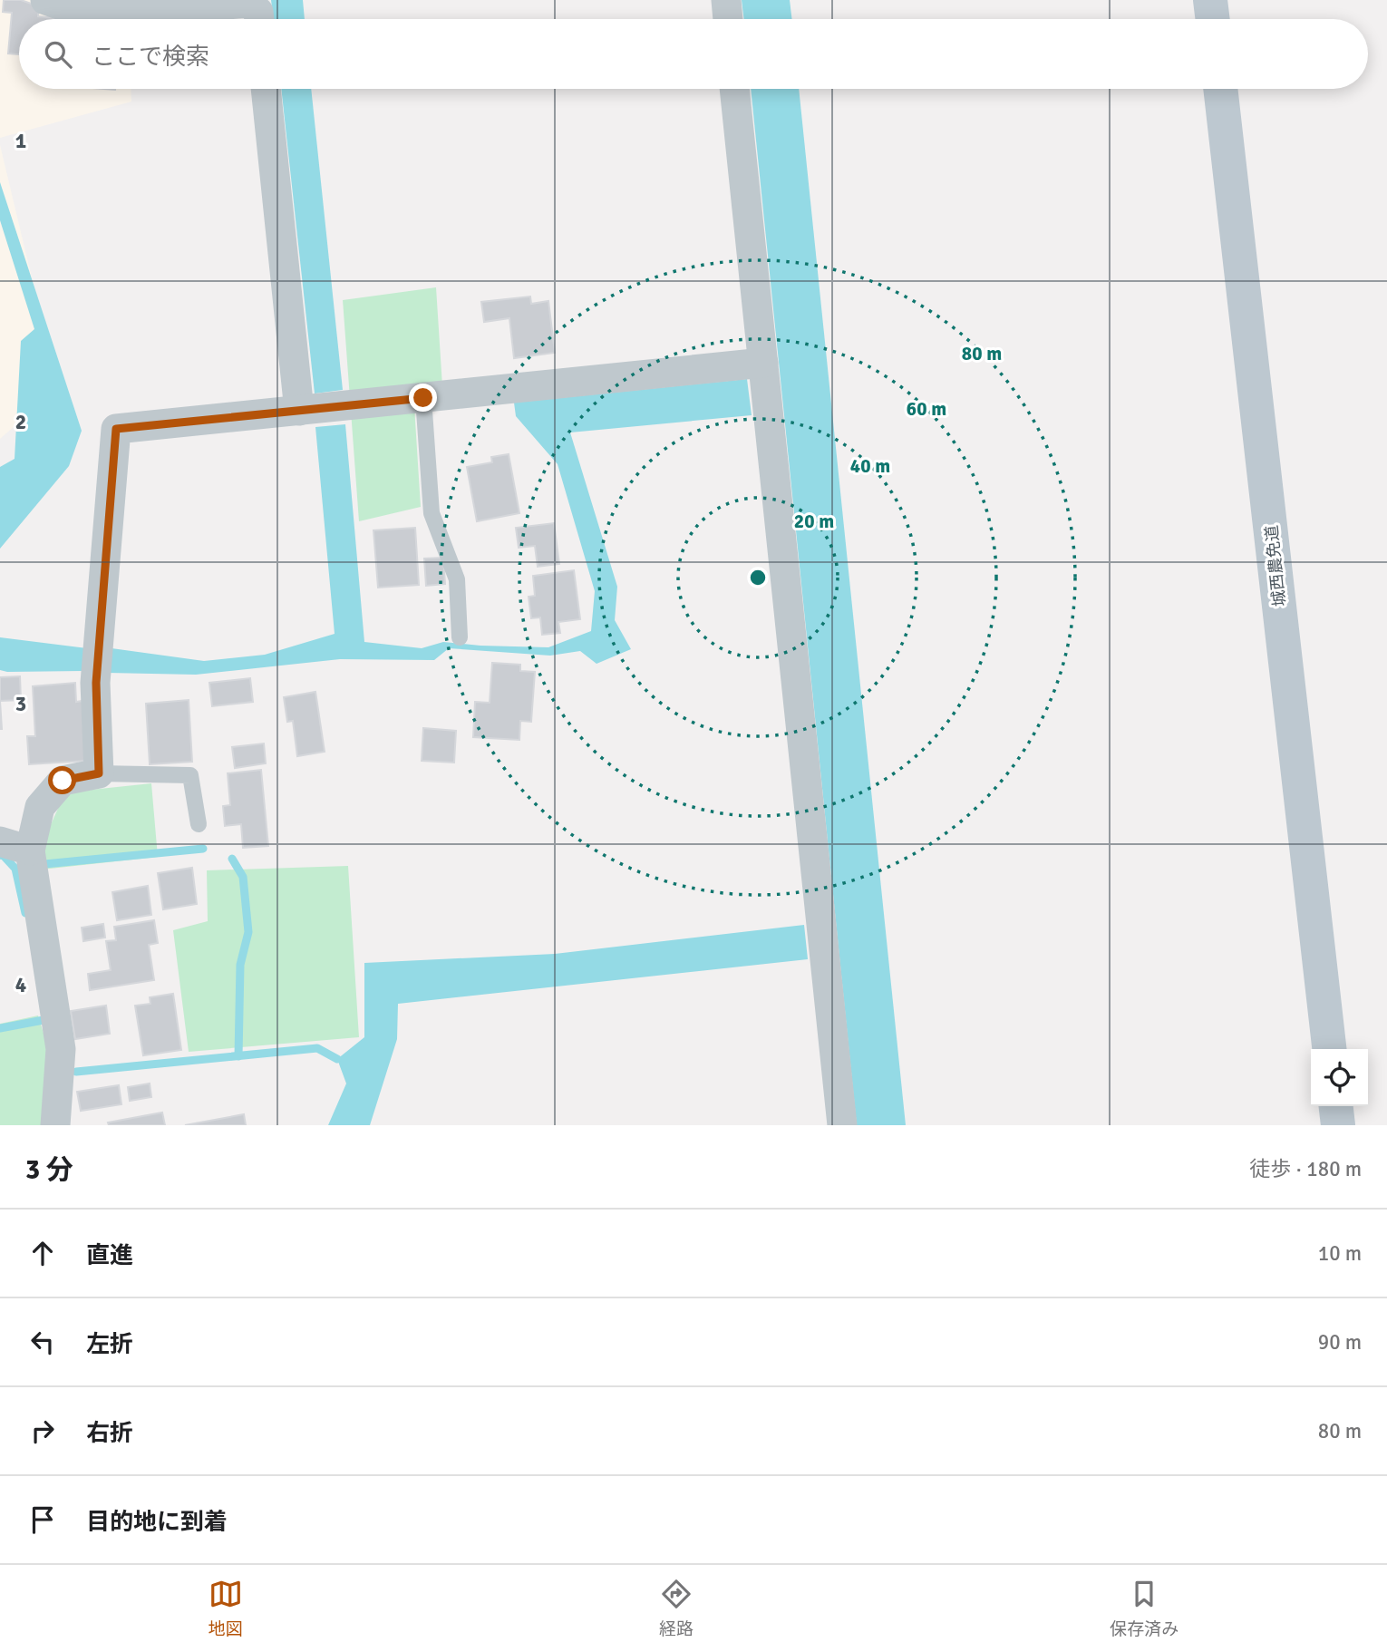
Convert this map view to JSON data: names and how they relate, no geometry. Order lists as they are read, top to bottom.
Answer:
{
  "streets": {
    "street": ["城西農免道"]
  },
  "page": {
    "search": "ここで検索",
    "heading": ["3 分", "徒歩 · 180 m"],
    "list": [
      ["直進", "10 m"],
      ["左折", "90 m"],
      ["右折", "80 m"],
      "目的地に到着"
    ],
    "nav": ["地図", "経路", "保存済み"]
  },
  "grid": {
    "rows": [
      "1",
      "2",
      "3",
      "4"
    ]
  },
  "rings": [
    "80 m",
    "60 m",
    "40 m",
    "20 m"
  ]
}
